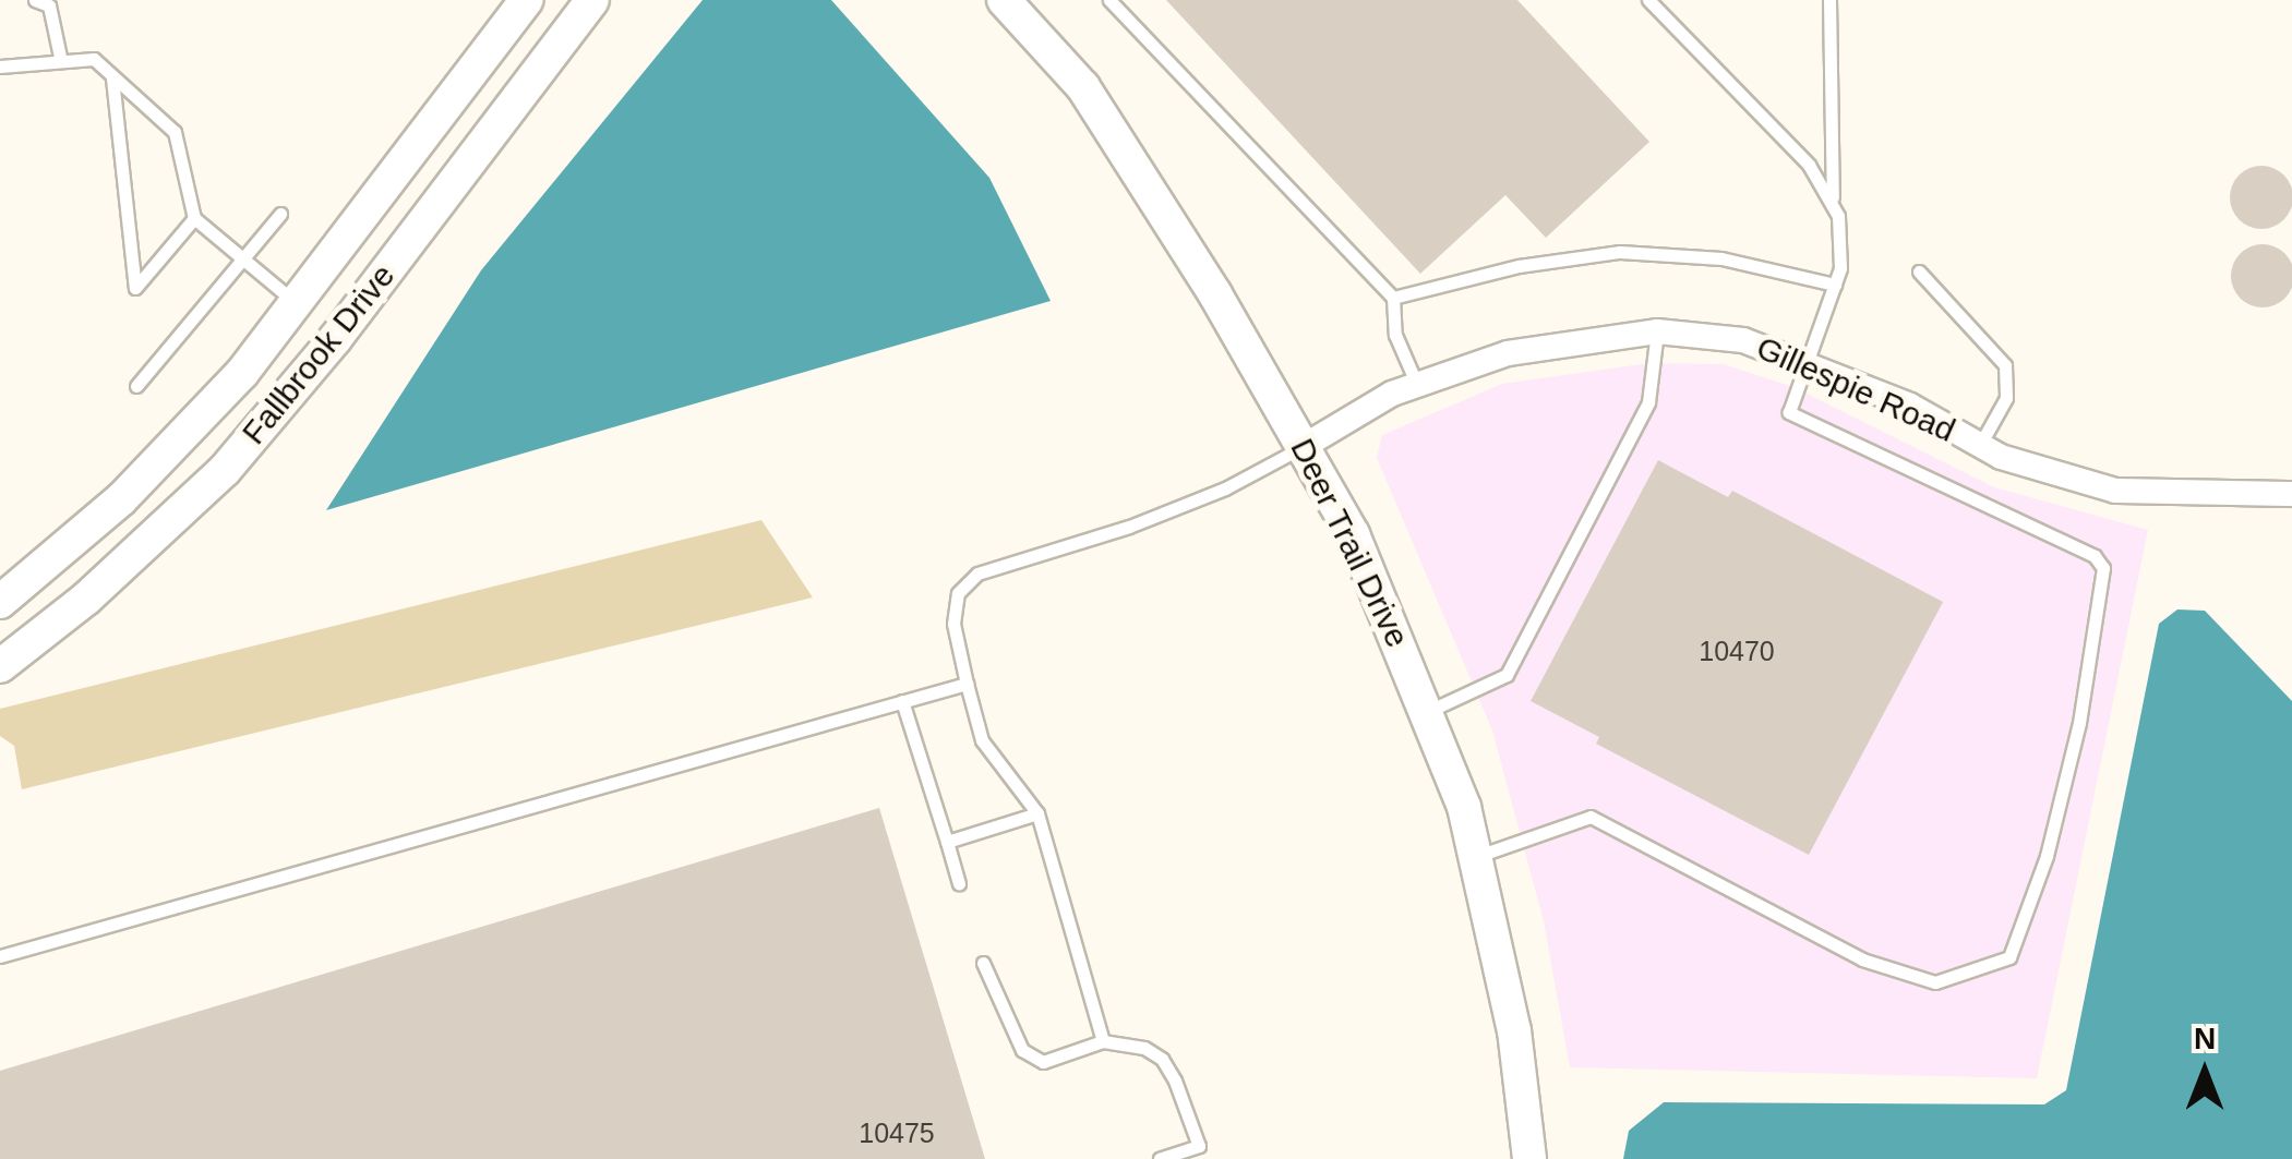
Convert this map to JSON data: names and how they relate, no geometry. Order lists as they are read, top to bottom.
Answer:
{
  "streets": {
    "main road": ["Fallbrook Drive", "Deer Trail Drive"],
    "street": ["Gillespie Road"]
  },
  "crossings": [
    ["Gillespie Road", "Deer Trail Drive"]
  ],
  "house_numbers": ["10470", "10475"],
  "north": "top"
}
